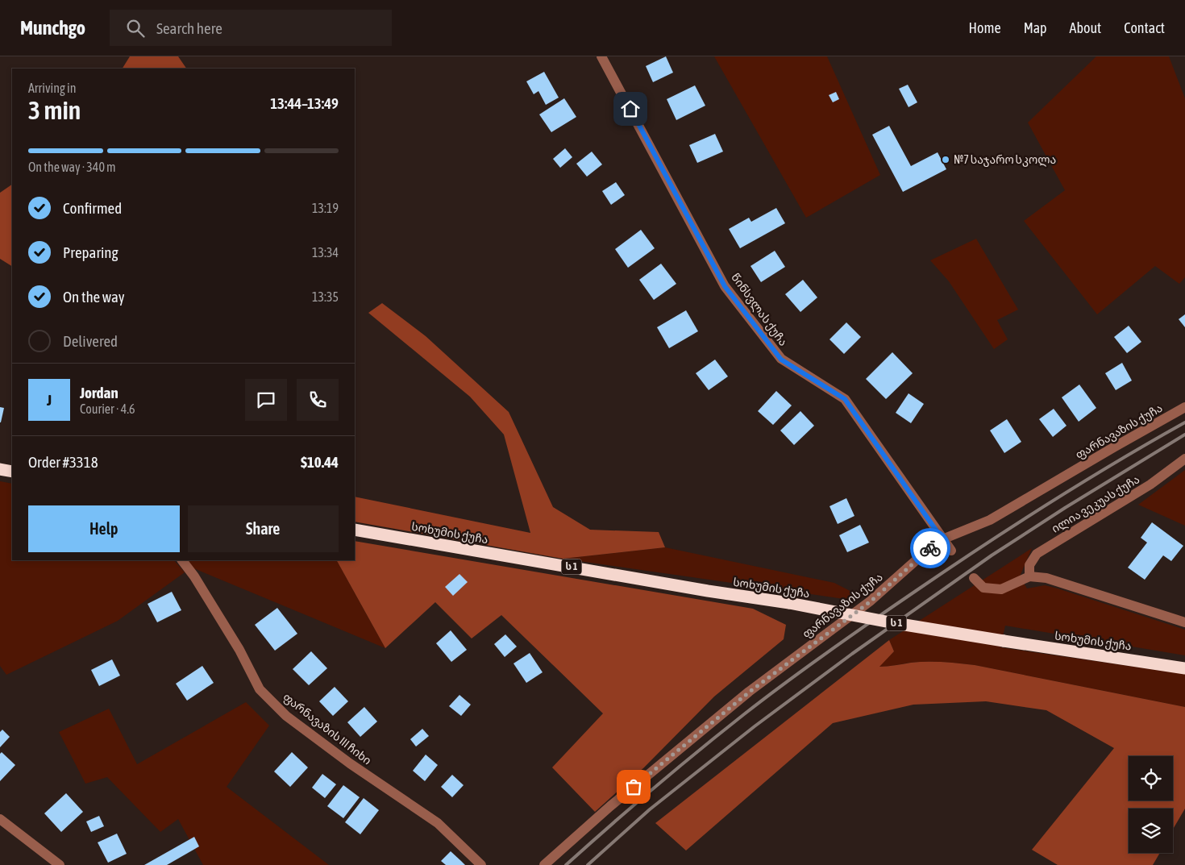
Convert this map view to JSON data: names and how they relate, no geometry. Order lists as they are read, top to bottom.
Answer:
{
  "streets": {
    "highway": ["სოხუმის ქუჩა", "ს 1"],
    "street": [
      "წინსვლას ქუჩა",
      "ფარნავაზის ქუჩა",
      "ილია ვეკუას ქუჩა",
      "ფარნავაზის III ჩიხი"
    ]
  },
  "crossings": [
    ["წინსვლას ქუჩა", "ფარნავაზის ქუჩა"]
  ],
  "places": ["№7 საჯარო სკოლა"],
  "page": {
    "header": "Munchgo",
    "search": "Search here",
    "nav": [
      "Home",
      "Map",
      "About",
      "Contact"
    ],
    "heading": ["3 min", "Arriving in", "13:44–13:49"],
    "panel": [
      "Jordan",
      "Courier · 4.6",
      "Order #3318",
      "$10.44"
    ],
    "bar": "On the way · 340 m",
    "list": [
      ["Confirmed", "13:19"],
      ["Preparing", "13:34"],
      ["On the way", "13:35"],
      "Delivered"
    ],
    "round": "J",
    "buttons": ["Help", "Share"]
  }
}
